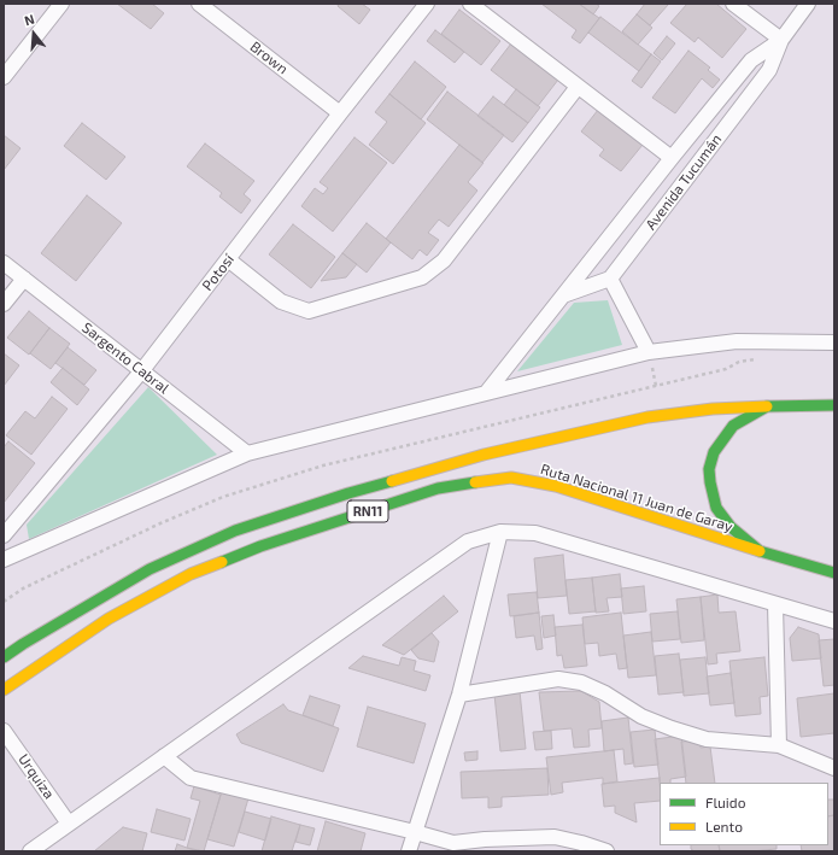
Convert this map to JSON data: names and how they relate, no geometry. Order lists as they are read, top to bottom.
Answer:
{
  "streets": {
    "highway": ["Ruta Nacional 11 Juan de Garay", "RN11"],
    "street": [
      "Brown",
      "Avenida Tucumán",
      "Potosí",
      "Sargento Cabral",
      "Urquiza"
    ]
  },
  "crossings": [
    ["Brown", "Potosí"],
    ["Potosí", "Sargento Cabral"],
    ["Ruta Nacional 11 Juan de Garay", "RN11"]
  ],
  "legend": ["Fluido", "Lento"],
  "north": "top"
}
